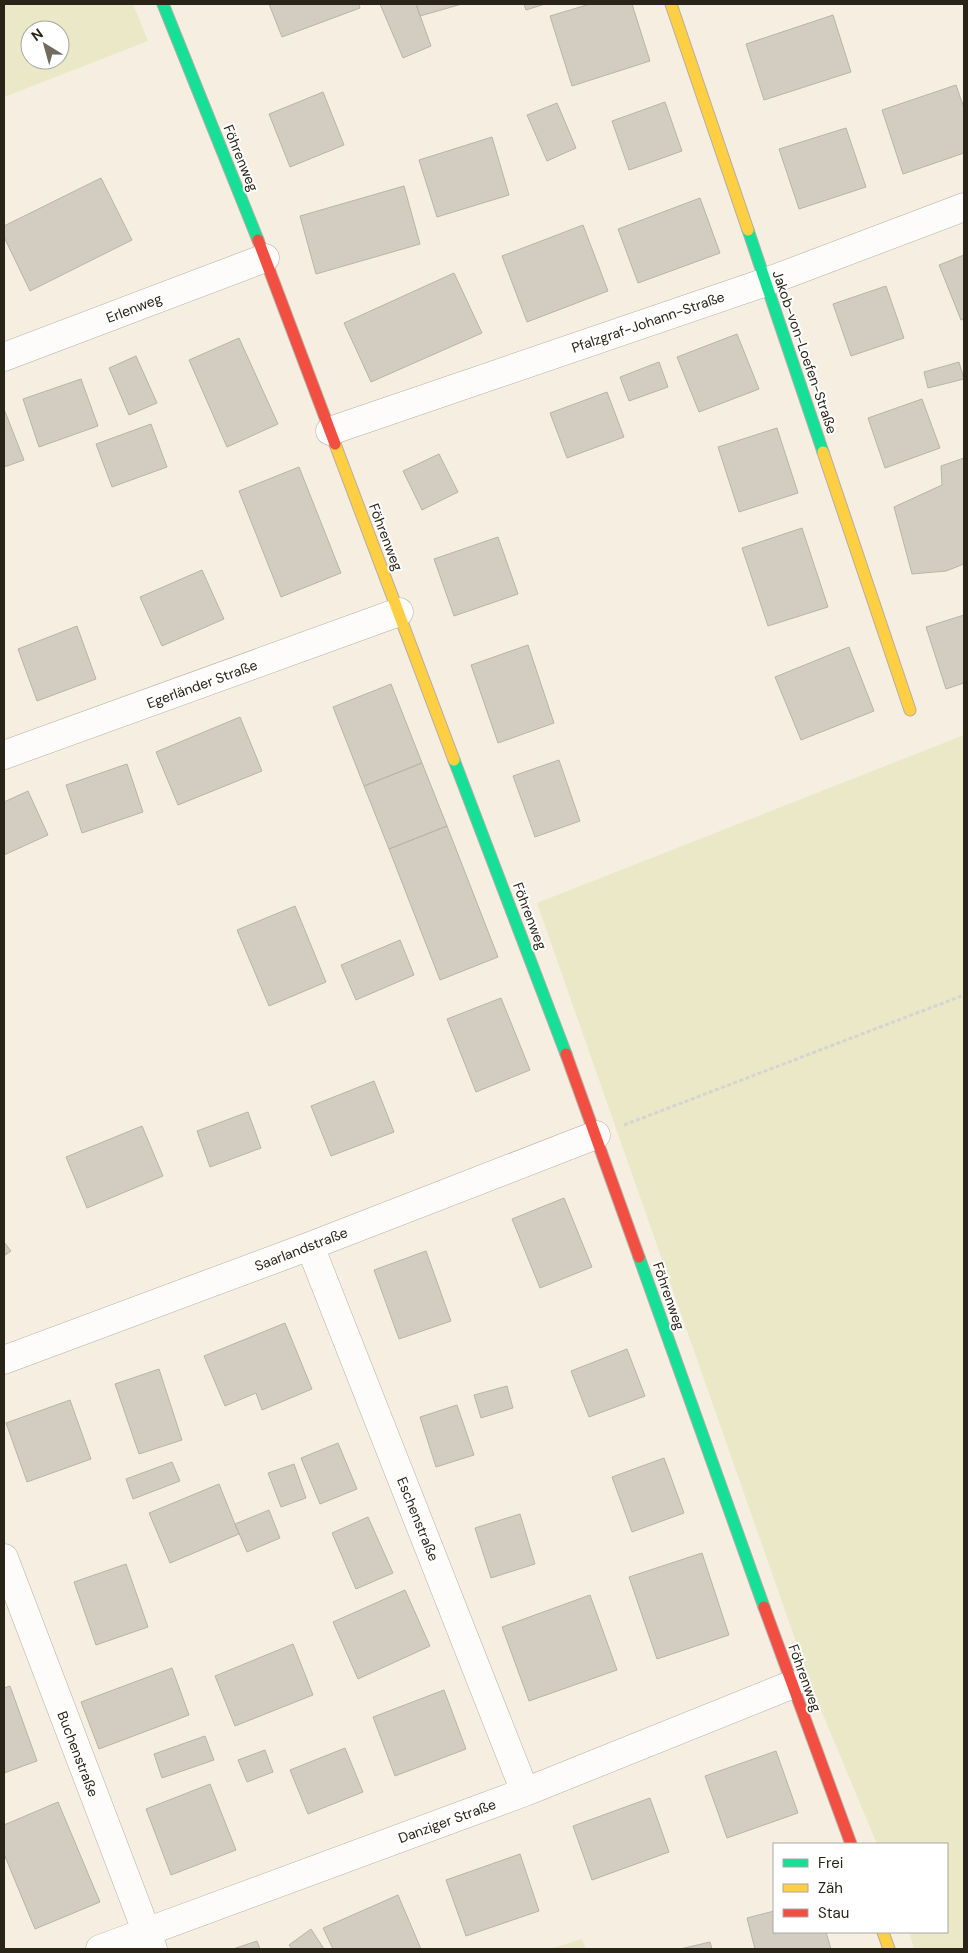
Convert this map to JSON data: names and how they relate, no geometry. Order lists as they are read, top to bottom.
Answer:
{
  "streets": {
    "street": [
      "Föhrenweg",
      "Erlenweg",
      "Pfalzgraf-Johann-Straße",
      "Jakob-von-Loefen-Straße",
      "Egerländer Straße",
      "Saarlandstraße",
      "Eschenstraße",
      "Buchenstraße",
      "Danziger Straße"
    ]
  },
  "crossings": [
    ["Föhrenweg", "Erlenweg"],
    ["Föhrenweg", "Pfalzgraf-Johann-Straße"],
    ["Föhrenweg", "Egerländer Straße"],
    ["Föhrenweg", "Saarlandstraße"],
    ["Föhrenweg", "Danziger Straße"],
    ["Pfalzgraf-Johann-Straße", "Jakob-von-Loefen-Straße"],
    ["Saarlandstraße", "Eschenstraße"],
    ["Eschenstraße", "Danziger Straße"],
    ["Buchenstraße", "Danziger Straße"]
  ],
  "legend": ["Frei", "Zäh", "Stau"],
  "north": "top left"
}
